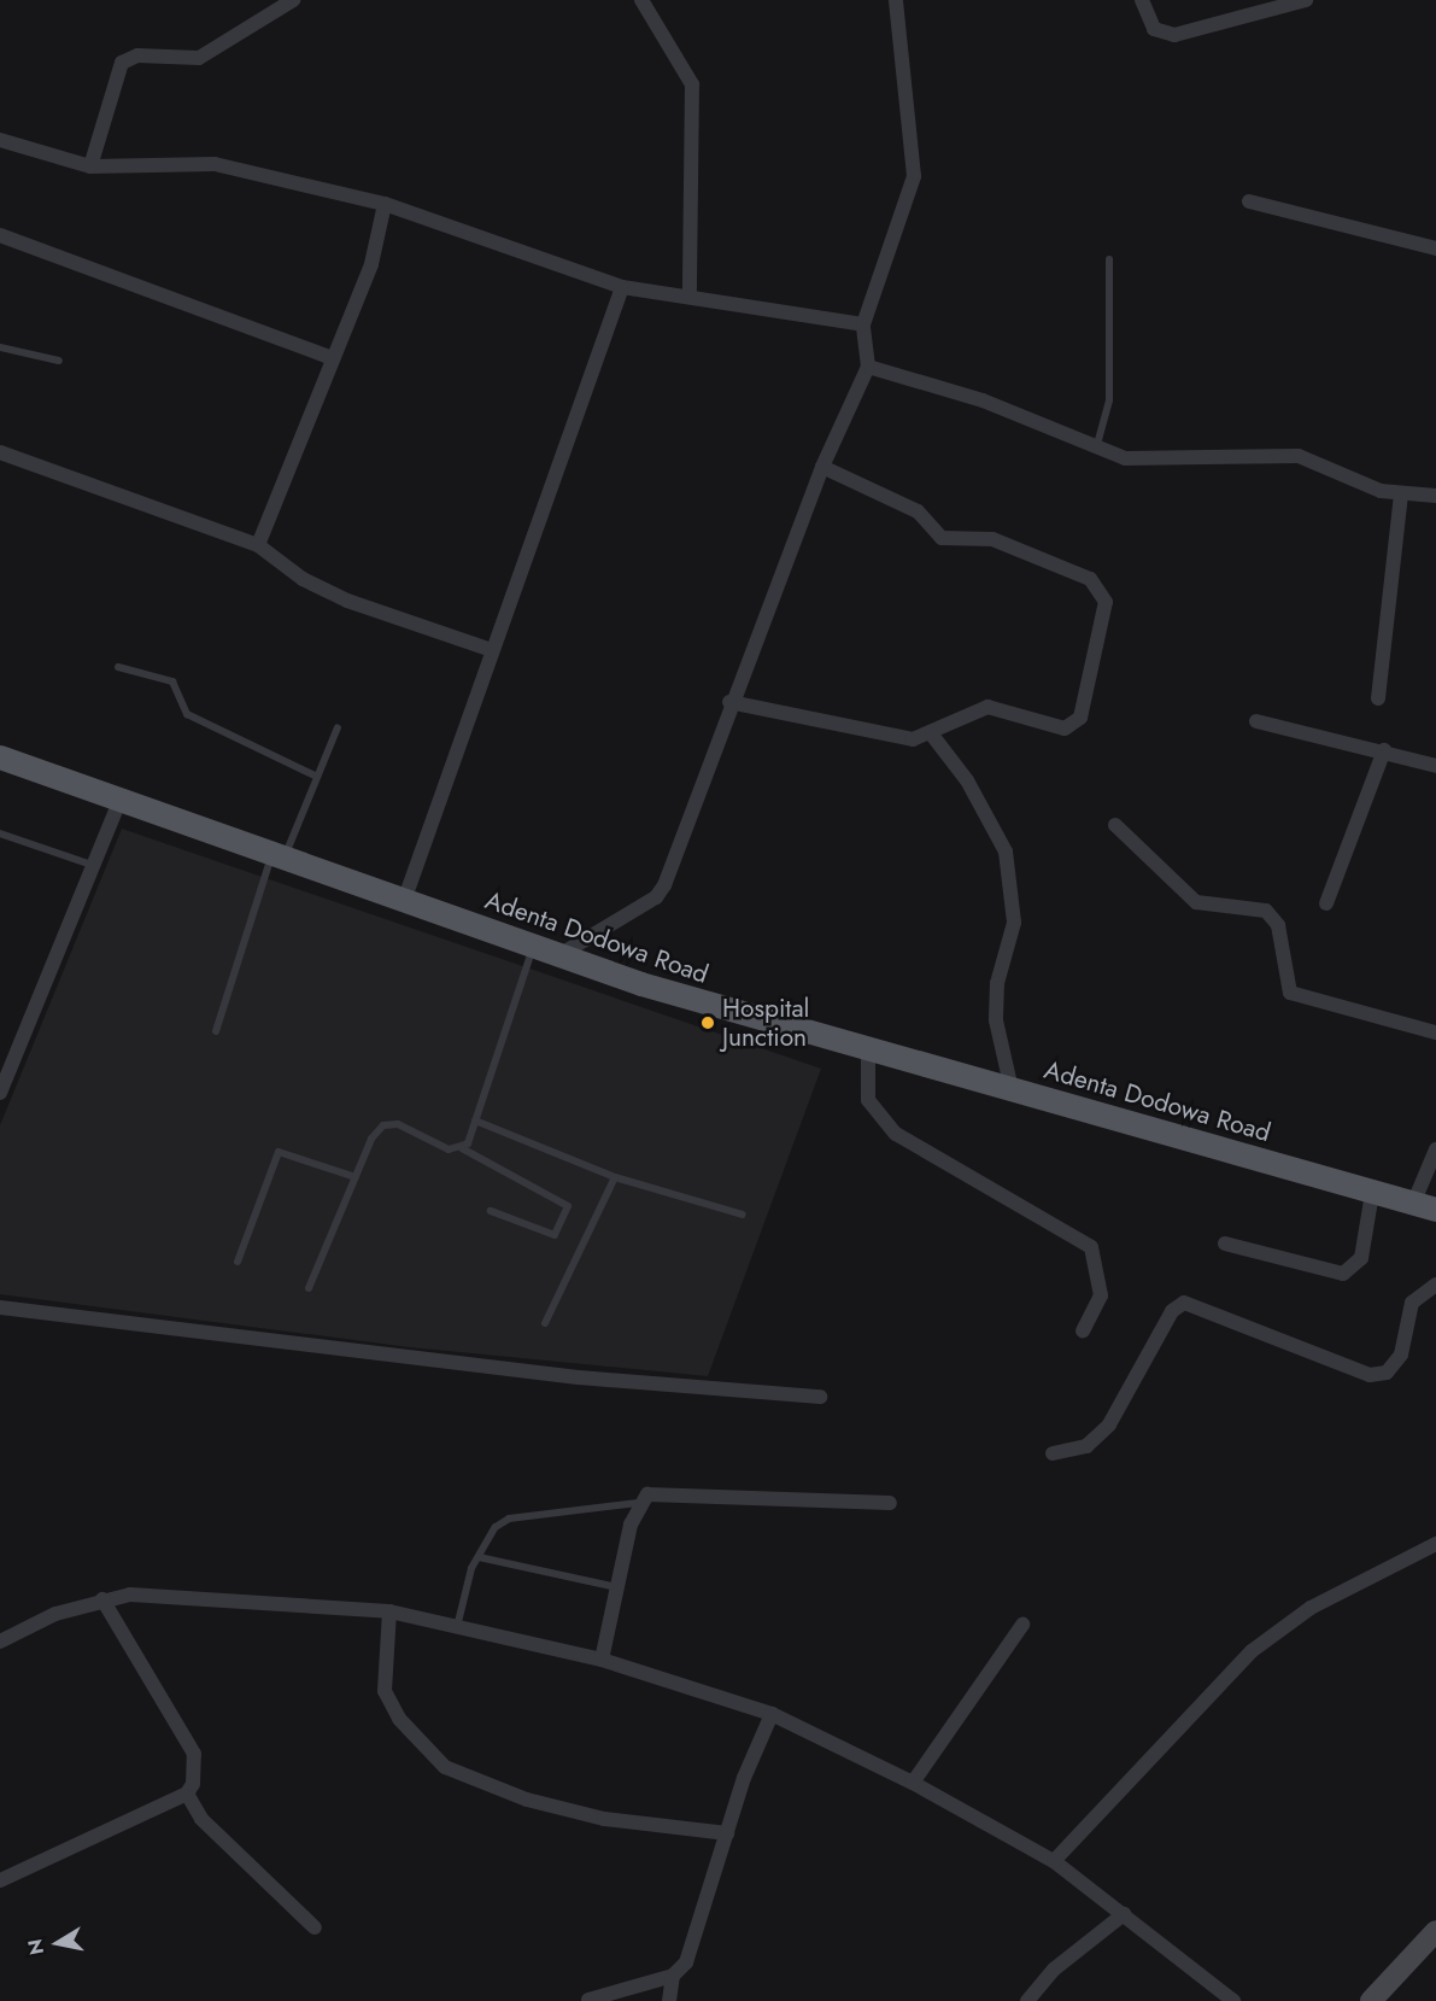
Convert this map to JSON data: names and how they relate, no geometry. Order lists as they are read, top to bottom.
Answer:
{
  "streets": {
    "main road": ["Adenta Dodowa Road"]
  },
  "places": ["Hospital Junction"],
  "north": "left"
}
